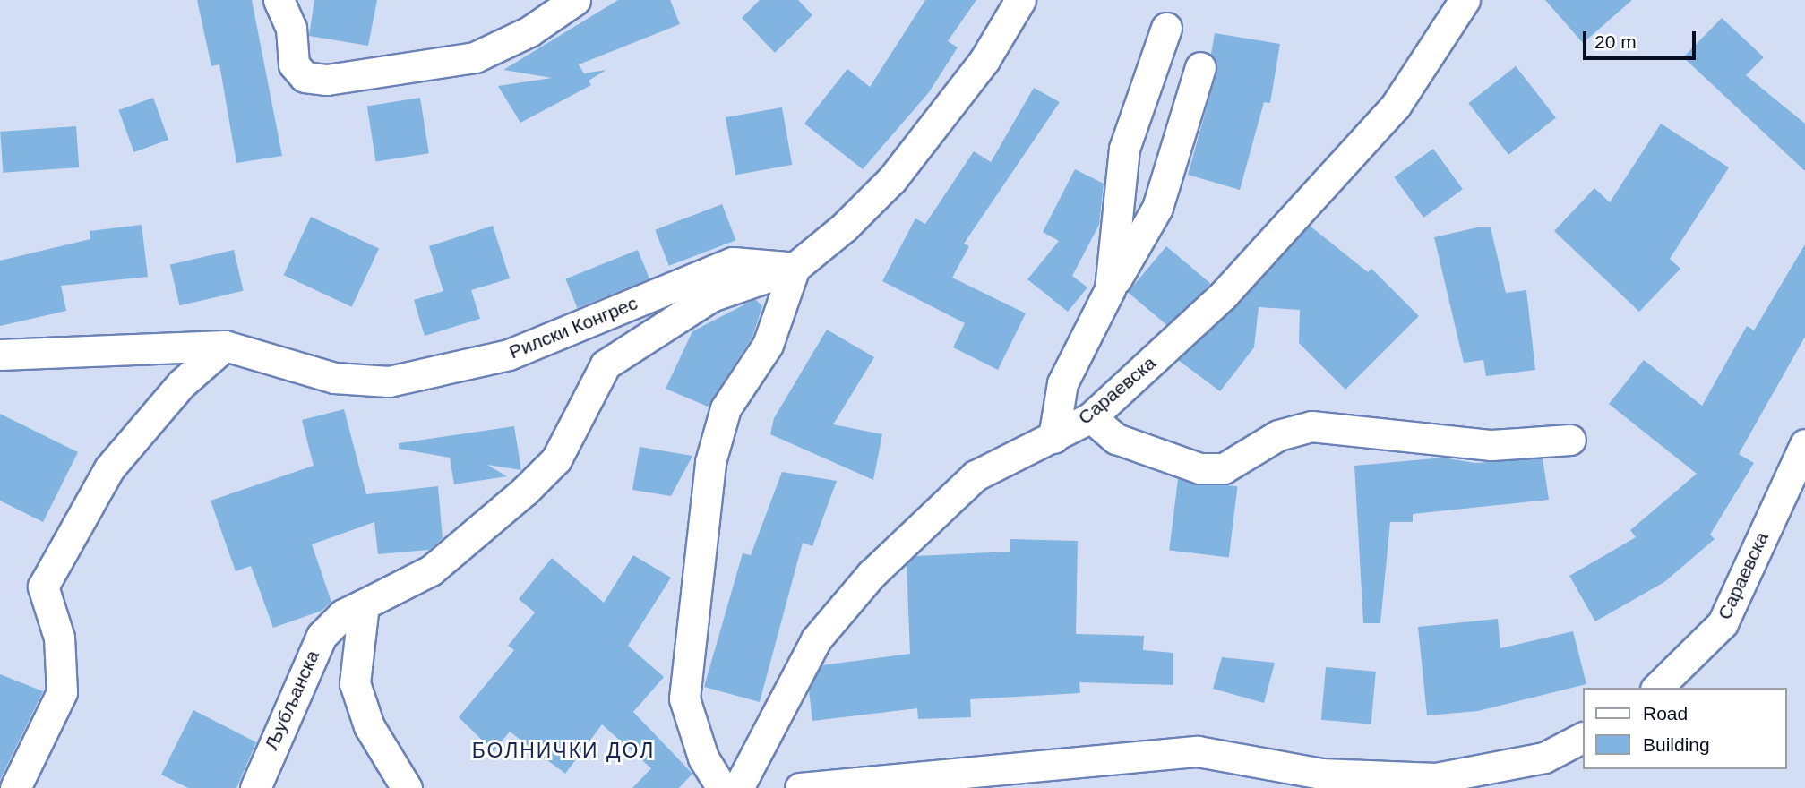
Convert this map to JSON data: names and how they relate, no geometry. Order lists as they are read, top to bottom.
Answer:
{
  "streets": {
    "street": ["Рилски Конгрес", "Сараевска", "Љубљанска"]
  },
  "crossings": [
    ["Рилски Конгрес", "Љубљанска"]
  ],
  "districts": ["БОЛНИЧКИ ДОЛ"],
  "legend": ["Road", "Building"],
  "scale_bar": "20 m"
}
